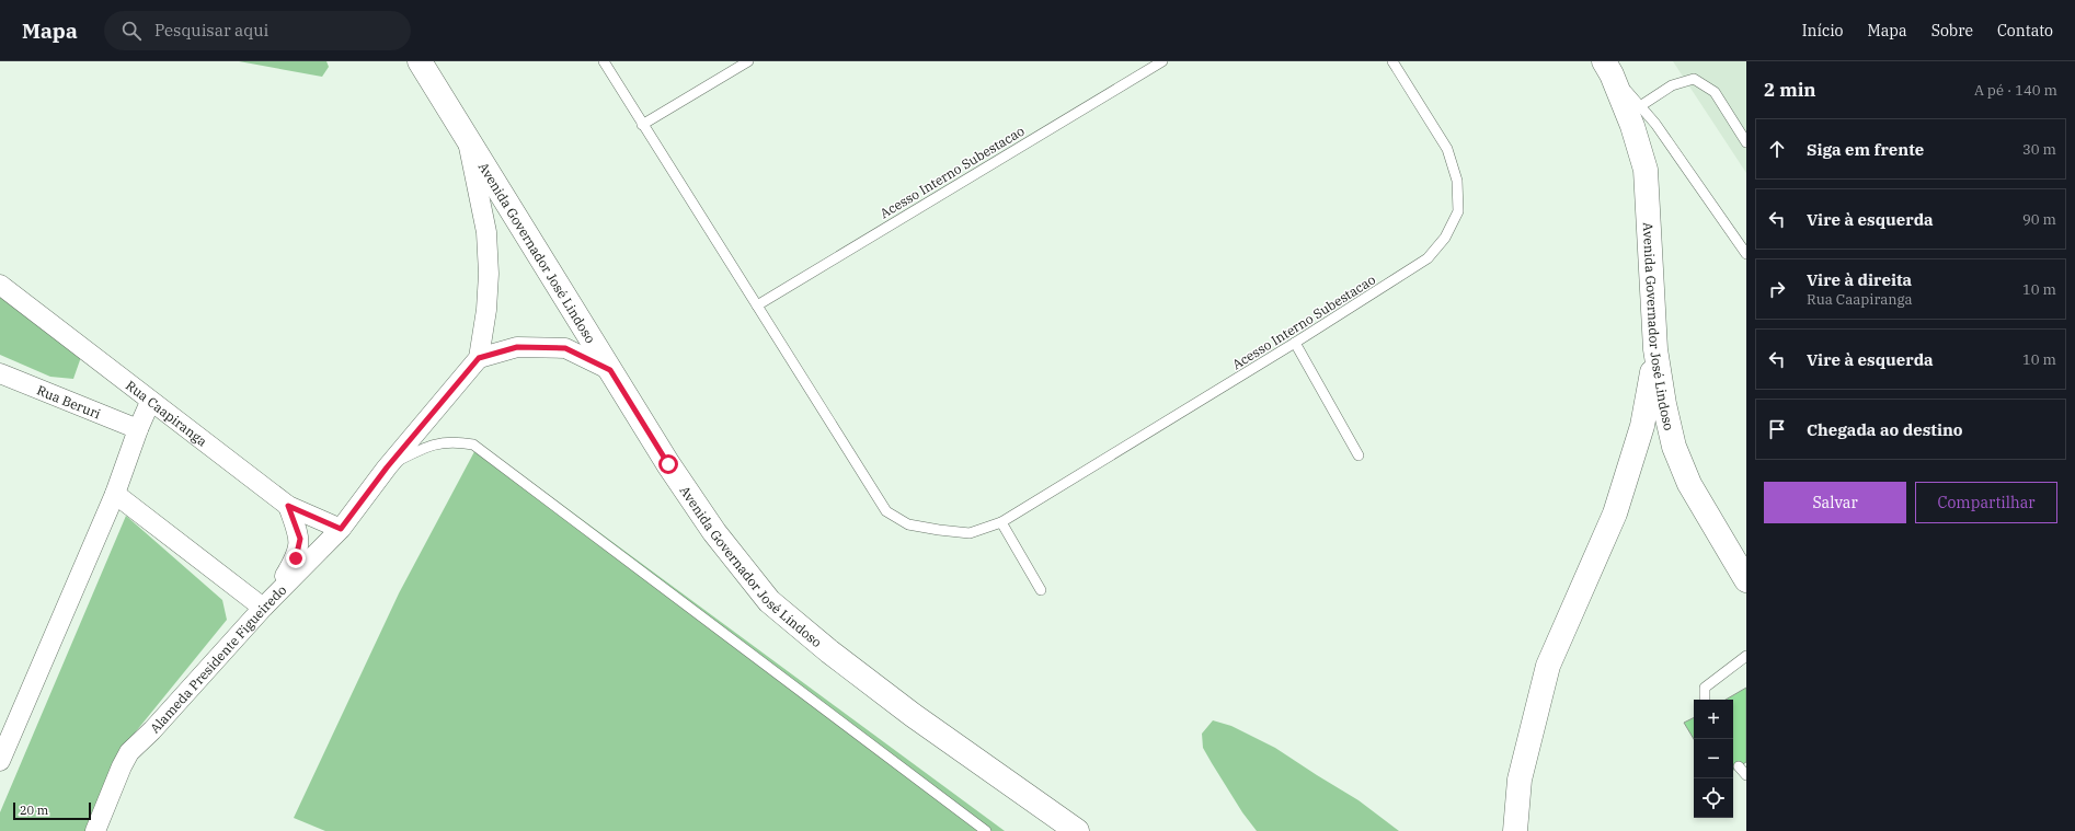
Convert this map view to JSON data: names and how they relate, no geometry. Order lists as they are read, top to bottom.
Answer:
{
  "streets": {
    "main road": ["Avenida Governador José Lindoso"],
    "street": ["Rua Beruri", "Rua Caapiranga", "Alameda Presidente Figueiredo"],
    "lane": ["Acesso Interno Subestacao"]
  },
  "crossings": [
    ["Rua Caapiranga", "Alameda Presidente Figueiredo"]
  ],
  "scale_bar": "20 m",
  "page": {
    "header": "Mapa",
    "search": "Pesquisar aqui",
    "nav": [
      "Início",
      "Mapa",
      "Sobre",
      "Contato"
    ],
    "heading": ["2 min", "A pé · 140 m"],
    "list": [
      ["Siga em frente", "30 m"],
      ["Vire à esquerda", "90 m"],
      ["Vire à direita", "Rua Caapiranga", "10 m"],
      ["Vire à esquerda", "10 m"],
      "Chegada ao destino"
    ],
    "buttons": ["Salvar", "Compartilhar"],
    "map_buttons": ["+", "−"],
    "scale": "20 m"
  }
}
